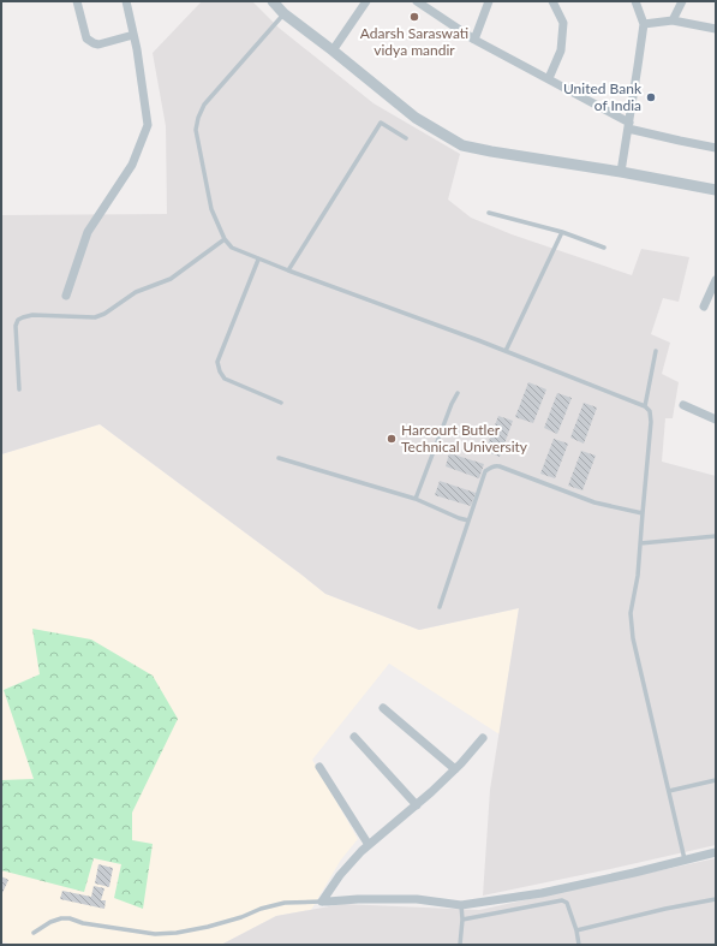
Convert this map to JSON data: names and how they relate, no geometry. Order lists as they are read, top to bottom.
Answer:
{
  "places": ["Adarsh Saraswati vidya mandir", "United Bank of India", "Harcourt Butler Technical University"]
}
